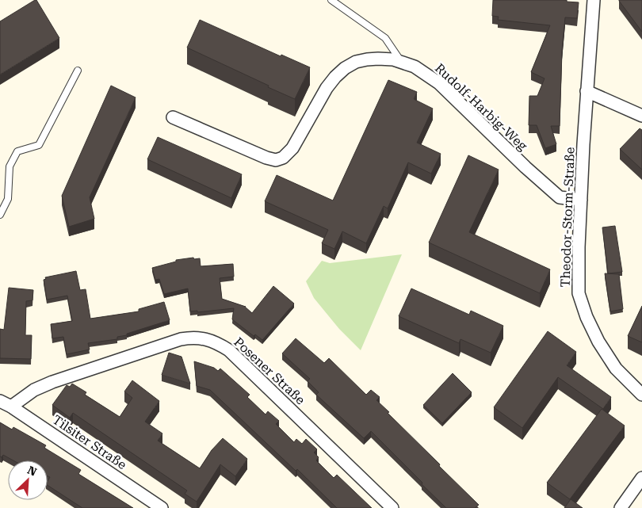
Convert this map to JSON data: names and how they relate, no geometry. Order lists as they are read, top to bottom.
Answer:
{
  "streets": {
    "street": [
      "Rudolf-Harbig-Weg",
      "Theodor-Storm-Straße",
      "Posener Straße",
      "Tilsiter Straße"
    ]
  },
  "crossings": [
    ["Rudolf-Harbig-Weg", "Theodor-Storm-Straße"],
    ["Posener Straße", "Tilsiter Straße"]
  ],
  "north": "top right"
}
